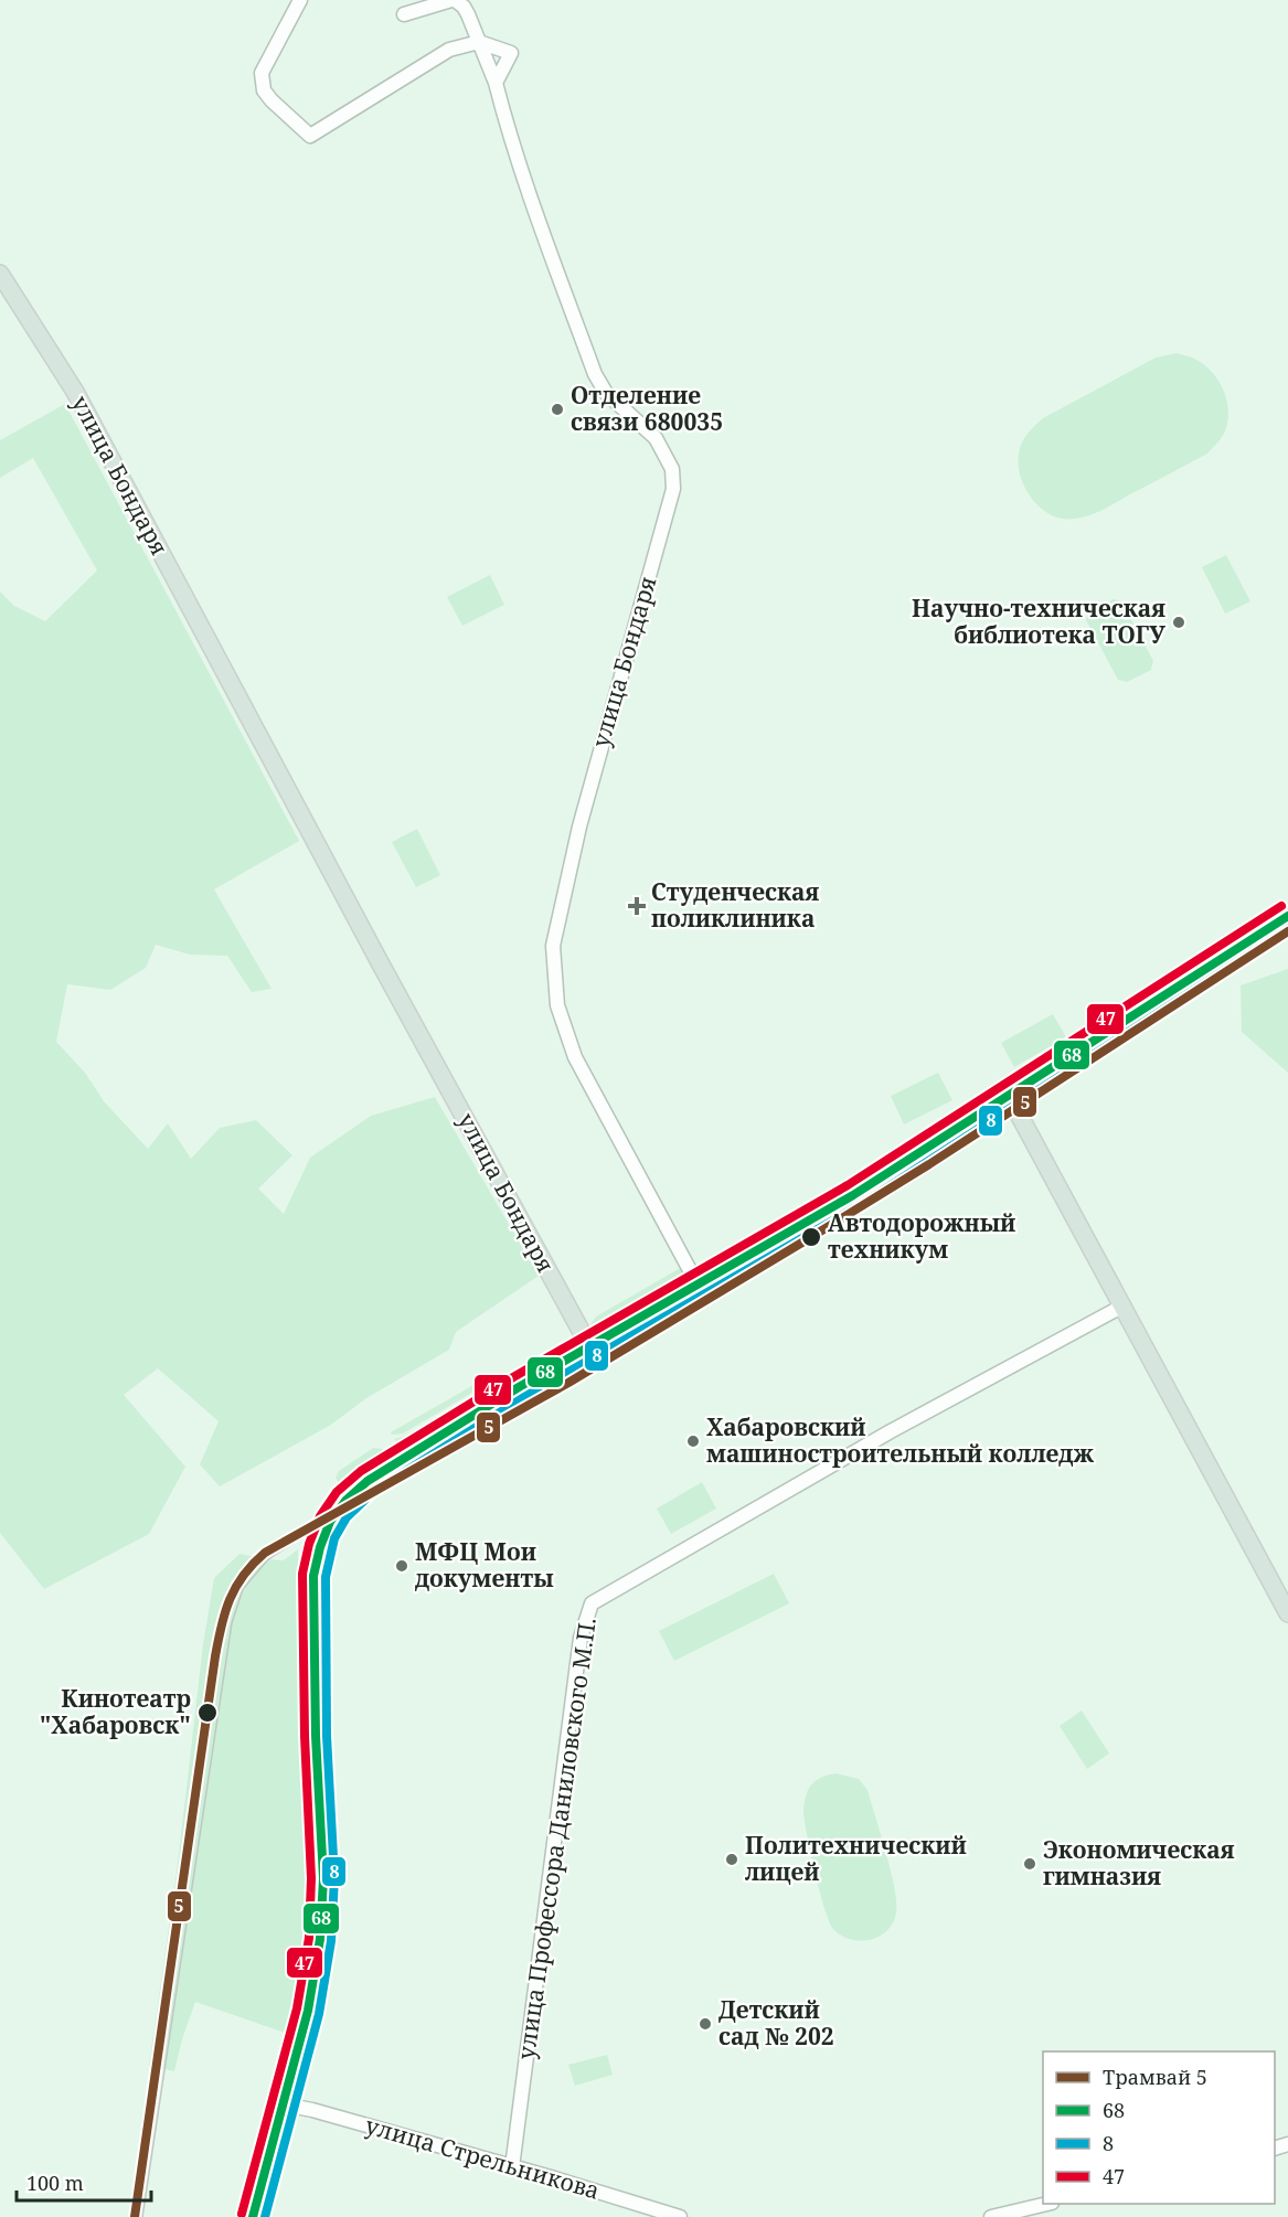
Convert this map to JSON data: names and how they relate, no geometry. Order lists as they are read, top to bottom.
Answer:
{
  "streets": {
    "main road": ["улица Бондаря"],
    "street": ["улица Профессора Даниловского М.П.", "улица Стрельникова"]
  },
  "crossings": [
    ["улица Профессора Даниловского М.П.", "улица Стрельникова"]
  ],
  "places": {
    "other": [
      "Отделение связи 680035",
      "Научно-техническая библиотека ТОГУ",
      "Автодорожный техникум",
      "Хабаровский машиностроительный колледж",
      "МФЦ Мои документы",
      "Кинотеатр \"Хабаровск\"",
      "Политехнический лицей",
      "Экономическая гимназия",
      "Детский сад № 202"
    ],
    "health": ["Студенческая поликлиника"]
  },
  "lines": [
    "transit line 47",
    "transit line 68",
    "transit line 8",
    "tram line 5"
  ],
  "legend": [
    "Трамвай 5",
    "68",
    "8",
    "47"
  ],
  "scale_bar": "100 m"
}
